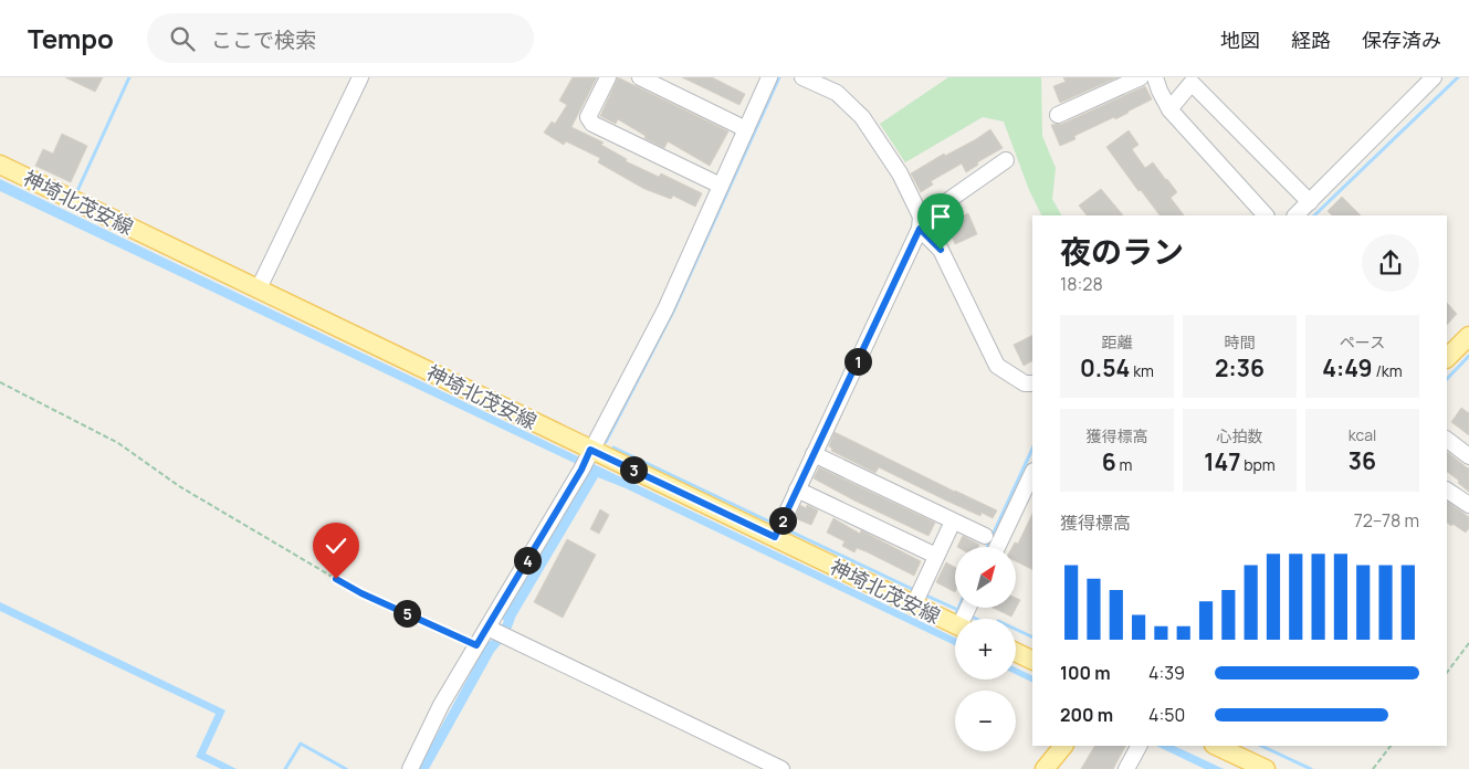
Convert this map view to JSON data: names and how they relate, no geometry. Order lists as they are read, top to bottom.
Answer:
{
  "streets": {
    "main road": ["神埼北茂安線"]
  },
  "north": "top right",
  "page": {
    "header": "Tempo",
    "search": "ここで検索",
    "nav": ["地図", "経路", "保存済み"],
    "heading": ["夜のラン", "18:28"],
    "stats": [
      ["距離", "0.54 km"],
      ["時間", "2:36"],
      ["ペース", "4:49 /km"],
      ["獲得標高", "6 m"],
      ["心拍数", "147 bpm"],
      ["kcal", "36"]
    ],
    "pins": [
      "1",
      "3",
      "2",
      "4",
      "5"
    ],
    "chart": ["獲得標高", "72–78 m"],
    "map_buttons": ["+", "−"],
    "list": [
      {
        "name": "100 m",
        "note": "4:39"
      },
      {
        "name": "200 m",
        "note": "4:50"
      }
    ]
  }
}
